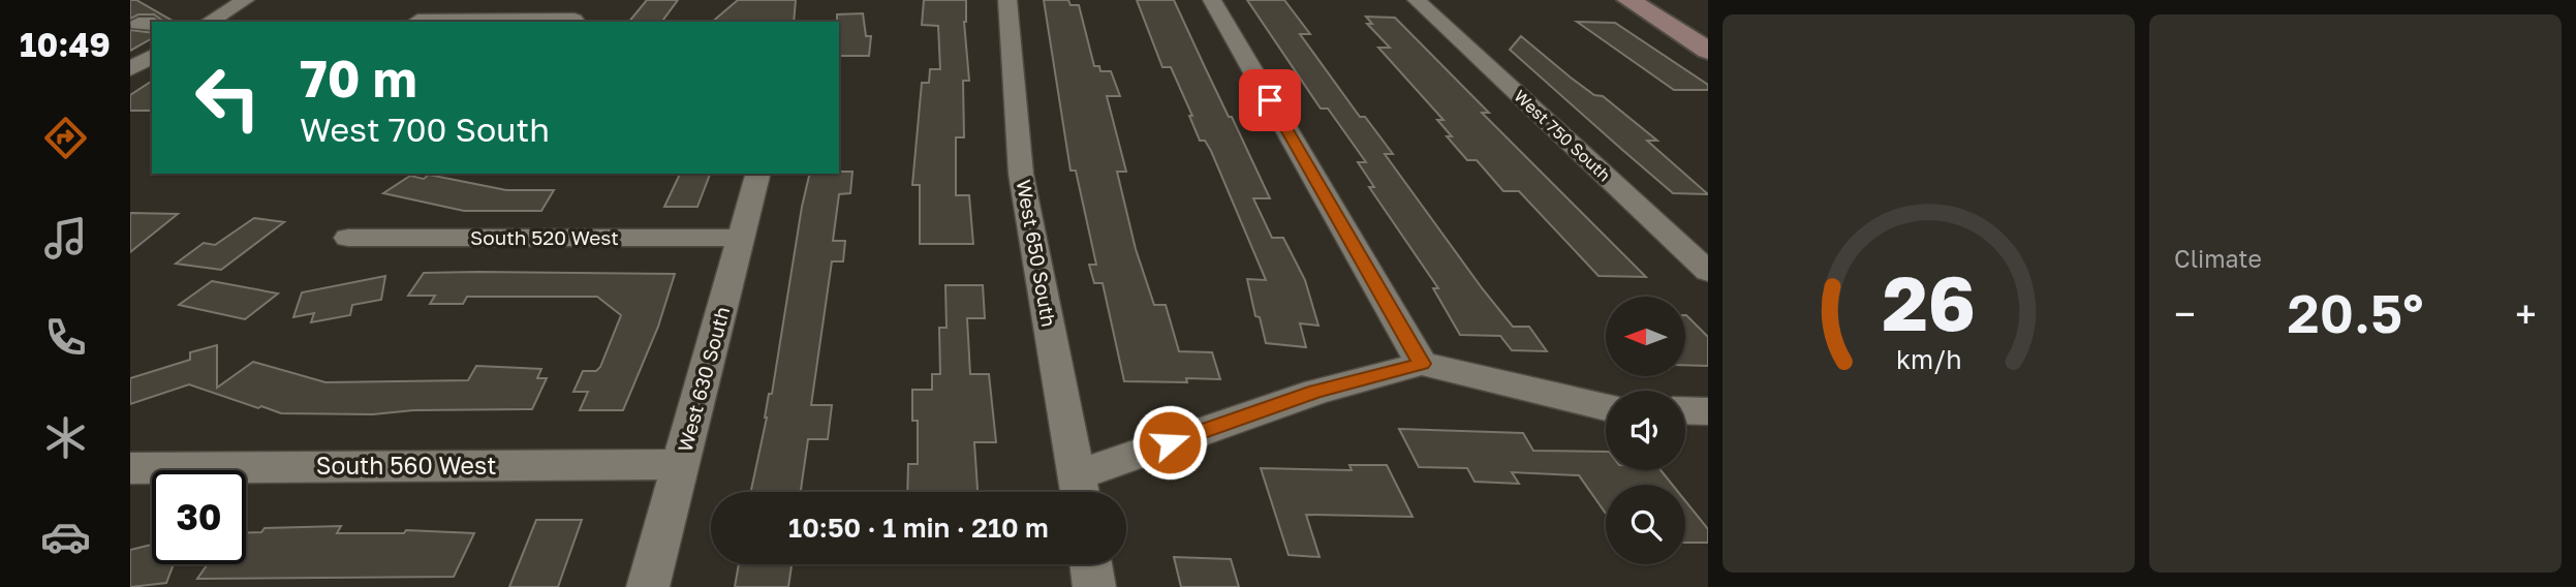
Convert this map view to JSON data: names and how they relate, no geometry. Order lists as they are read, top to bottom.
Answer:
{
  "streets": {
    "street": [
      "West 750 South",
      "South 520 West",
      "West 650 South",
      "West 630 South",
      "South 560 West"
    ]
  },
  "crossings": [
    ["South 520 West", "West 630 South"],
    ["West 630 South", "South 560 West"]
  ],
  "north": "left",
  "page": {
    "tabs": "10:49",
    "tile": "Climate",
    "turn": ["70 m", "West 700 South"],
    "heat": ["−", "20.5°", "+"],
    "limit": "30",
    "trip": "10:50 · 1 min · 210 m",
    "gauge": ["26", "km/h"]
  }
}
